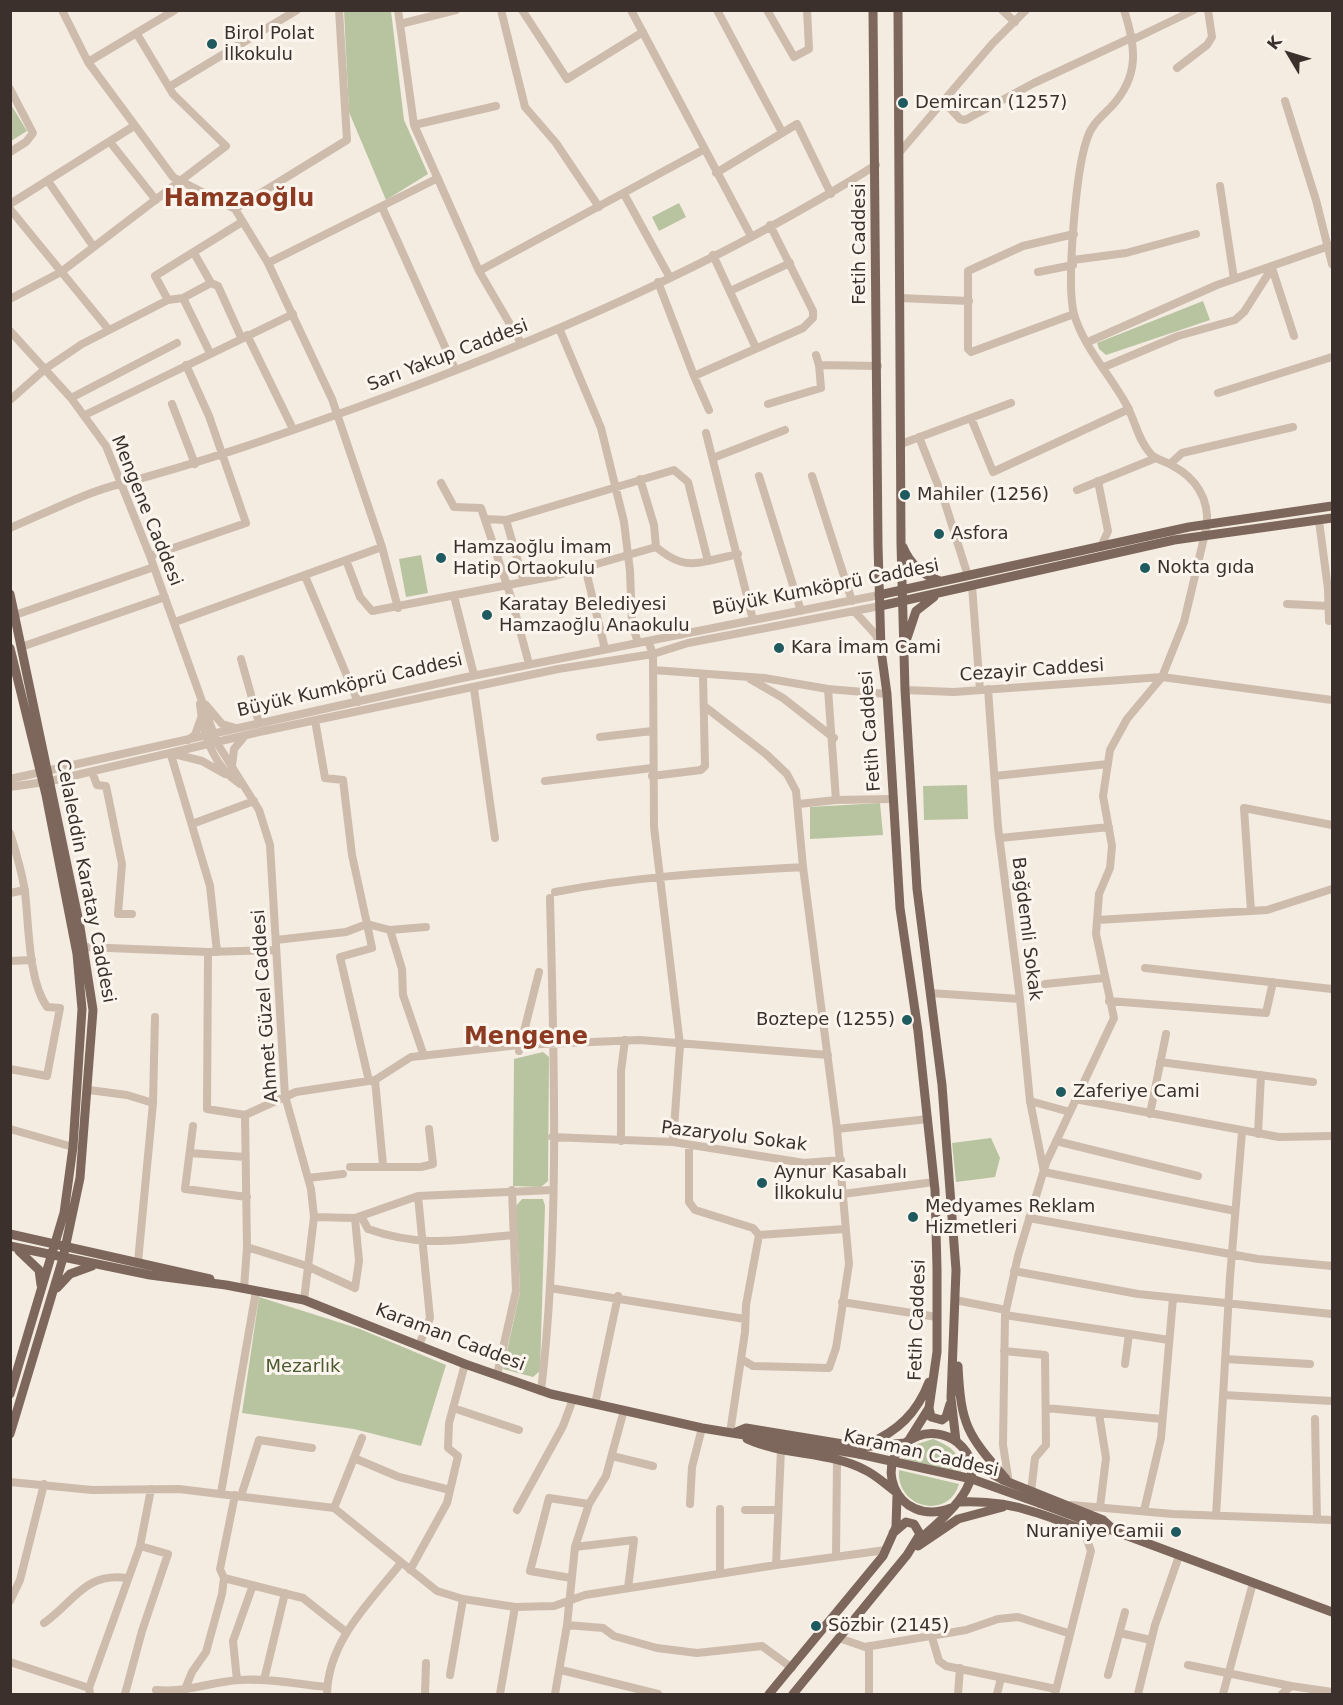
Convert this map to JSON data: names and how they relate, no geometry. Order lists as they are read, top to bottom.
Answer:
{
  "streets": {
    "main road": [
      "Fetih Caddesi",
      "Büyük Kumköprü Caddesi",
      "Celaleddin Karatay Caddesi",
      "Karaman Caddesi"
    ],
    "street": [
      "Sarı Yakup Caddesi",
      "Mengene Caddesi",
      "Cezayir Caddesi",
      "Bağdemli Sokak",
      "Ahmet Güzel Caddesi",
      "Pazaryolu Sokak"
    ]
  },
  "crossings": [
    ["Fetih Caddesi", "Sarı Yakup Caddesi"],
    ["Fetih Caddesi", "Büyük Kumköprü Caddesi"],
    ["Fetih Caddesi", "Cezayir Caddesi"],
    ["Fetih Caddesi", "Karaman Caddesi"],
    ["Sarı Yakup Caddesi", "Mengene Caddesi"],
    ["Büyük Kumköprü Caddesi", "Celaleddin Karatay Caddesi"],
    ["Büyük Kumköprü Caddesi", "Bağdemli Sokak"],
    ["Büyük Kumköprü Caddesi", "Ahmet Güzel Caddesi"],
    ["Cezayir Caddesi", "Bağdemli Sokak"],
    ["Celaleddin Karatay Caddesi", "Karaman Caddesi"],
    ["Ahmet Güzel Caddesi", "Karaman Caddesi"]
  ],
  "districts": ["Hamzaoğlu", "Mengene"],
  "parks": ["Mezarlık"],
  "places": [
    "Birol Polat İlkokulu",
    "Demircan (1257)",
    "Mahiler (1256)",
    "Asfora",
    "Hamzaoğlu İmam Hatip Ortaokulu",
    "Nokta gıda",
    "Karatay Belediyesi Hamzaoğlu Anaokulu",
    "Kara İmam Cami",
    "Boztepe (1255)",
    "Zaferiye Cami",
    "Aynur Kasabalı İlkokulu",
    "Medyames Reklam Hizmetleri",
    "Nuraniye Camii",
    "Sözbir (2145)"
  ],
  "north": "top left"
}
